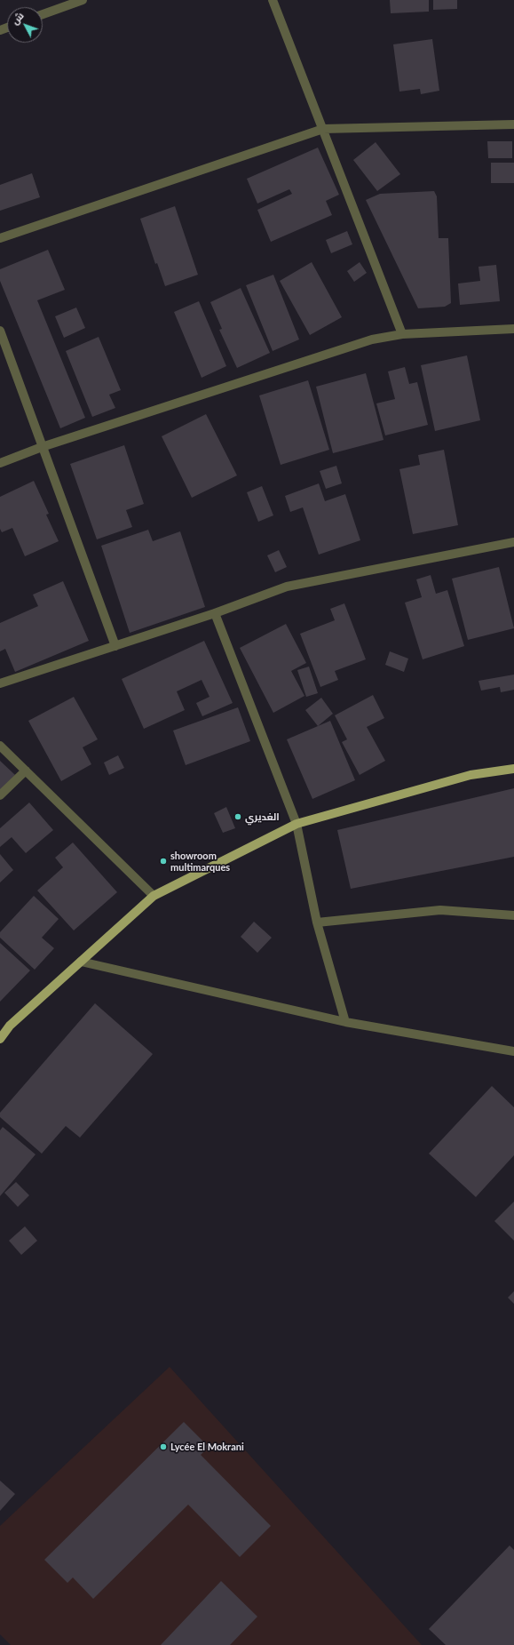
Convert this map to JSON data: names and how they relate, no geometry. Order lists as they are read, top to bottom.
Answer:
{
  "places": ["الغديري", "showroom multimarques", "Lycée El Mokrani"],
  "north": "top left"
}
